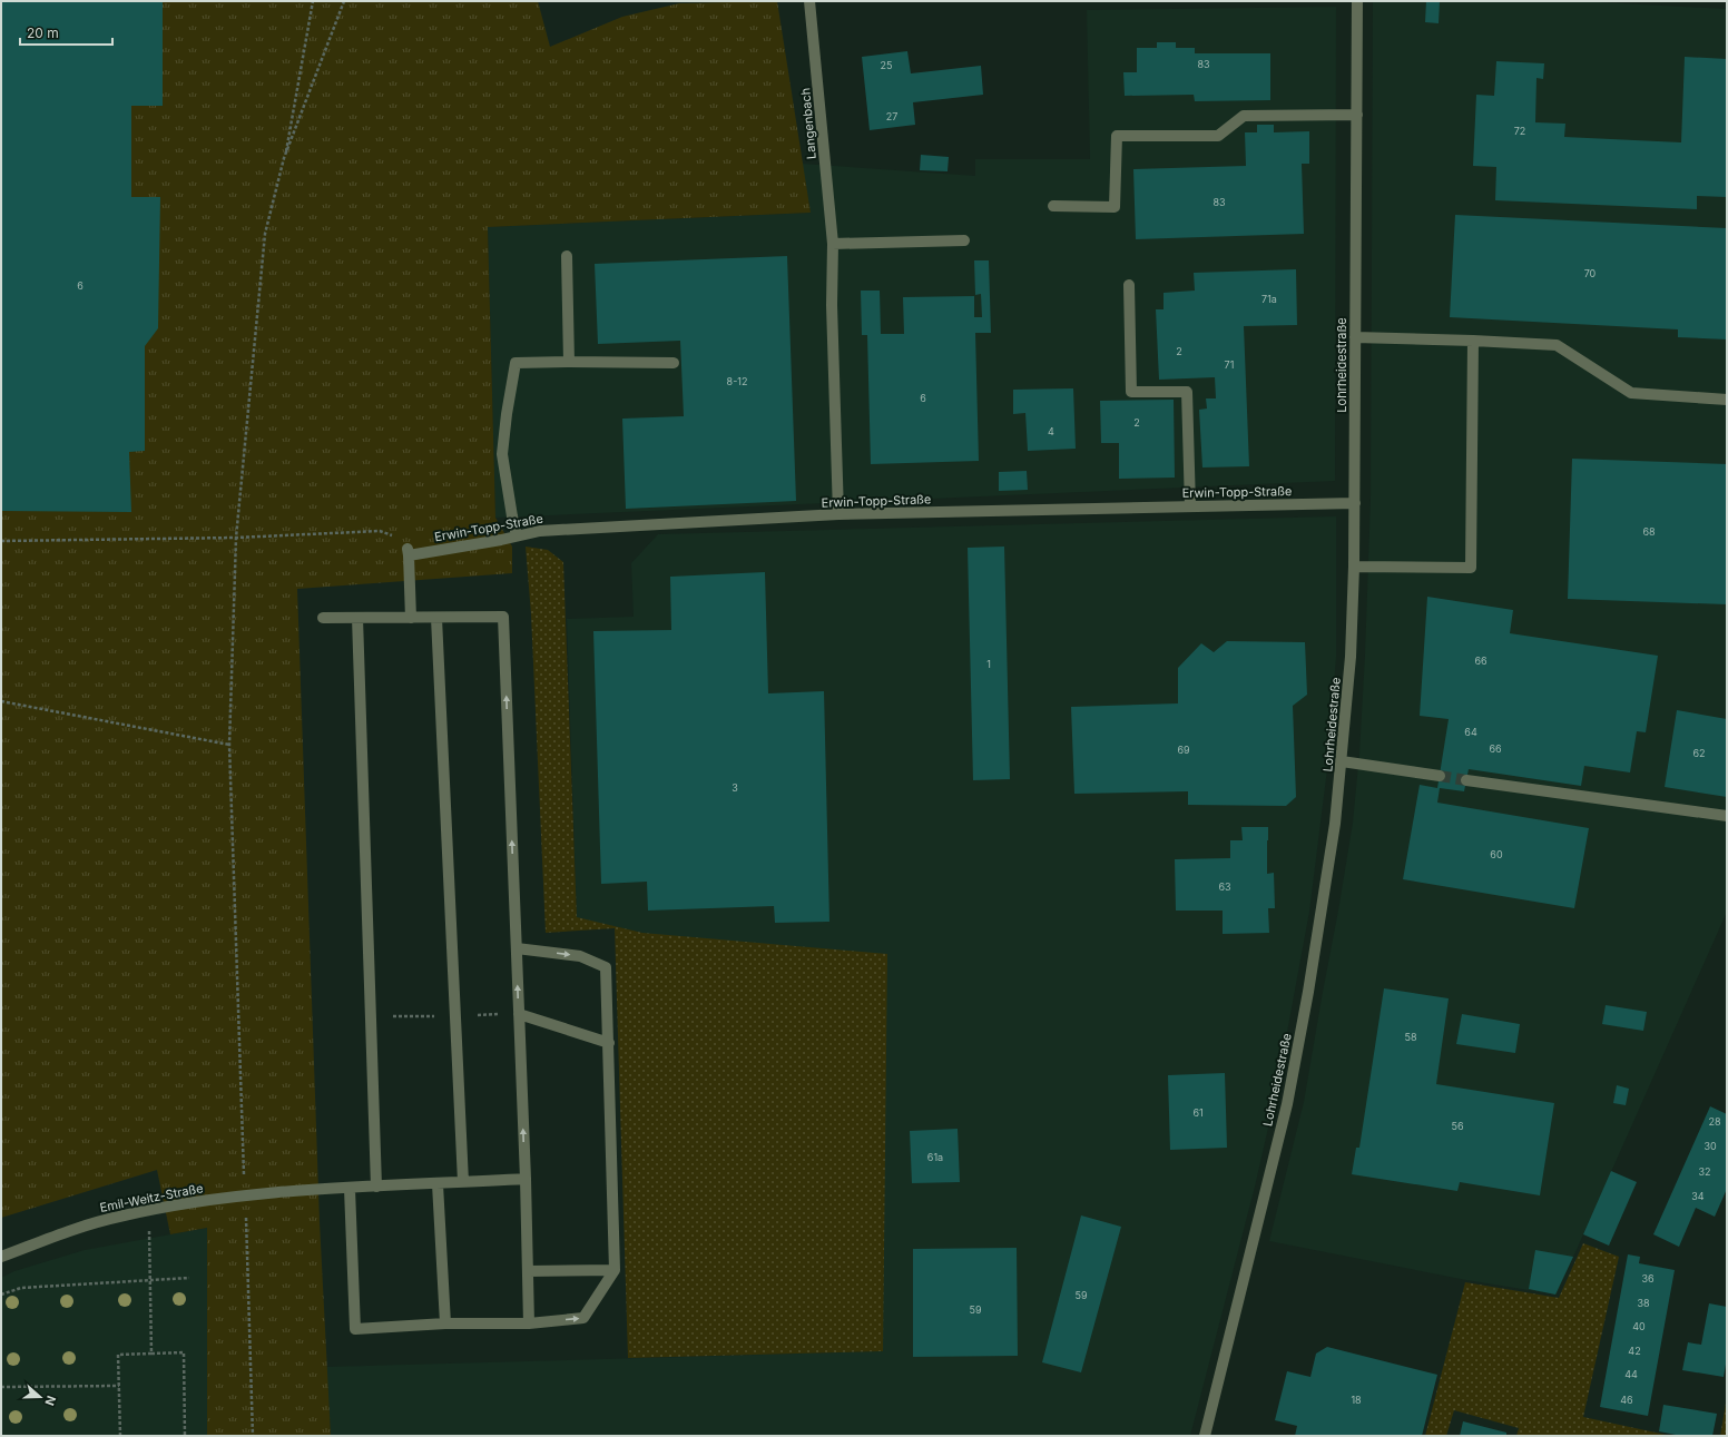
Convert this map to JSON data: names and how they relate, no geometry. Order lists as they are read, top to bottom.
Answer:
{
  "streets": {
    "street": [
      "Langenbach",
      "Lohrheidestraße",
      "Erwin-Topp-Straße",
      "Emil-Weitz-Straße"
    ]
  },
  "crossings": [
    ["Langenbach", "Erwin-Topp-Straße"],
    ["Lohrheidestraße", "Erwin-Topp-Straße"]
  ],
  "house_numbers": [
    "83",
    "25",
    "27",
    "72",
    "83",
    "70",
    "6",
    "71a",
    "2",
    "71",
    "8-12",
    "6",
    "2",
    "4",
    "68",
    "66",
    "1",
    "64",
    "66",
    "69",
    "62",
    "3",
    "60",
    "63",
    "58",
    "61",
    "28",
    "56",
    "30",
    "61a",
    "32",
    "34",
    "36",
    "59",
    "38",
    "59",
    "40",
    "42",
    "44",
    "18",
    "46"
  ],
  "scale_bar": "20 m",
  "north": "right"
}
